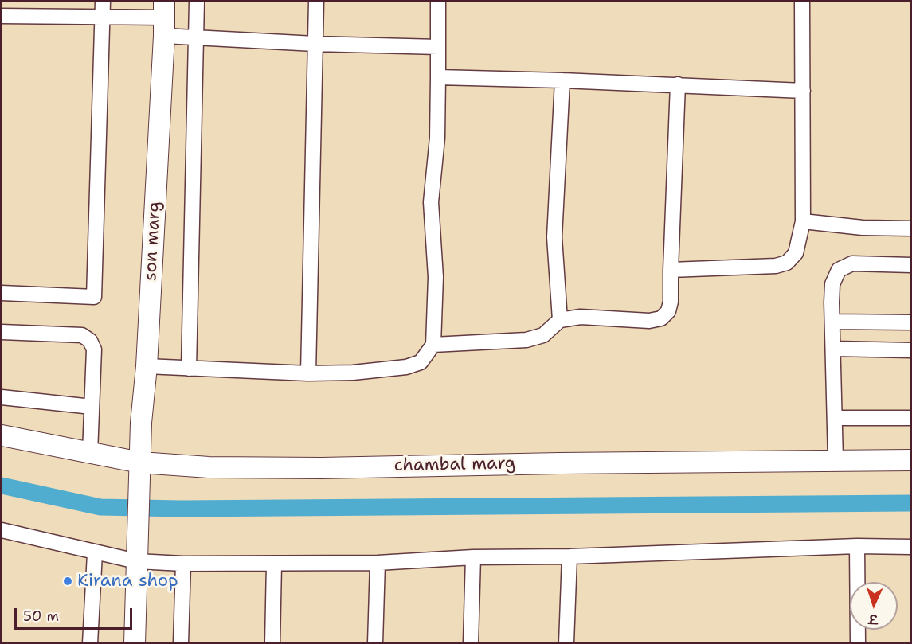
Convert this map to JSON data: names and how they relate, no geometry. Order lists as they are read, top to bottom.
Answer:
{
  "streets": {
    "street": ["son marg", "chambal marg"]
  },
  "crossings": [
    ["son marg", "chambal marg"]
  ],
  "places": ["Kirana shop"],
  "scale_bar": "50 m",
  "north": "bottom"
}
